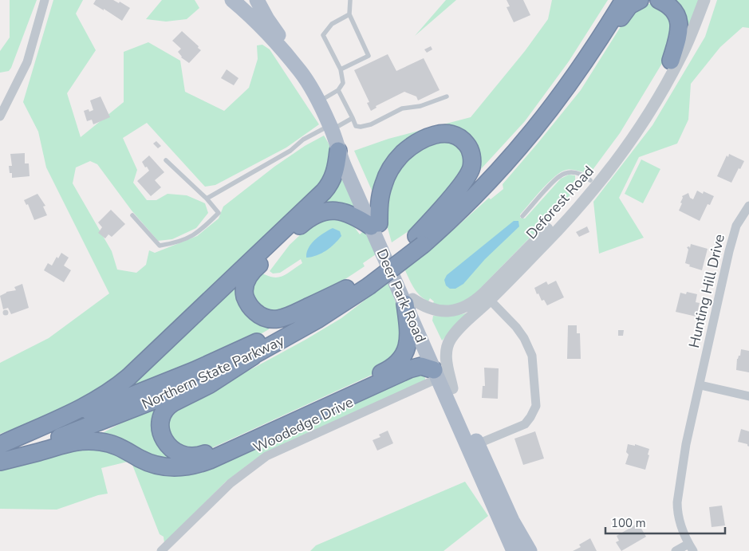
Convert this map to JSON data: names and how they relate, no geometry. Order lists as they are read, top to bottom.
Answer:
{
  "streets": {
    "highway": ["Northern State Parkway"],
    "main road": ["Deer Park Road"],
    "street": ["Deforest Road", "Hunting Hill Drive", "Woodedge Drive"]
  },
  "crossings": [
    ["Deforest Road", "Deer Park Road"],
    ["Deer Park Road", "Woodedge Drive"]
  ],
  "scale_bar": "100 m"
}
